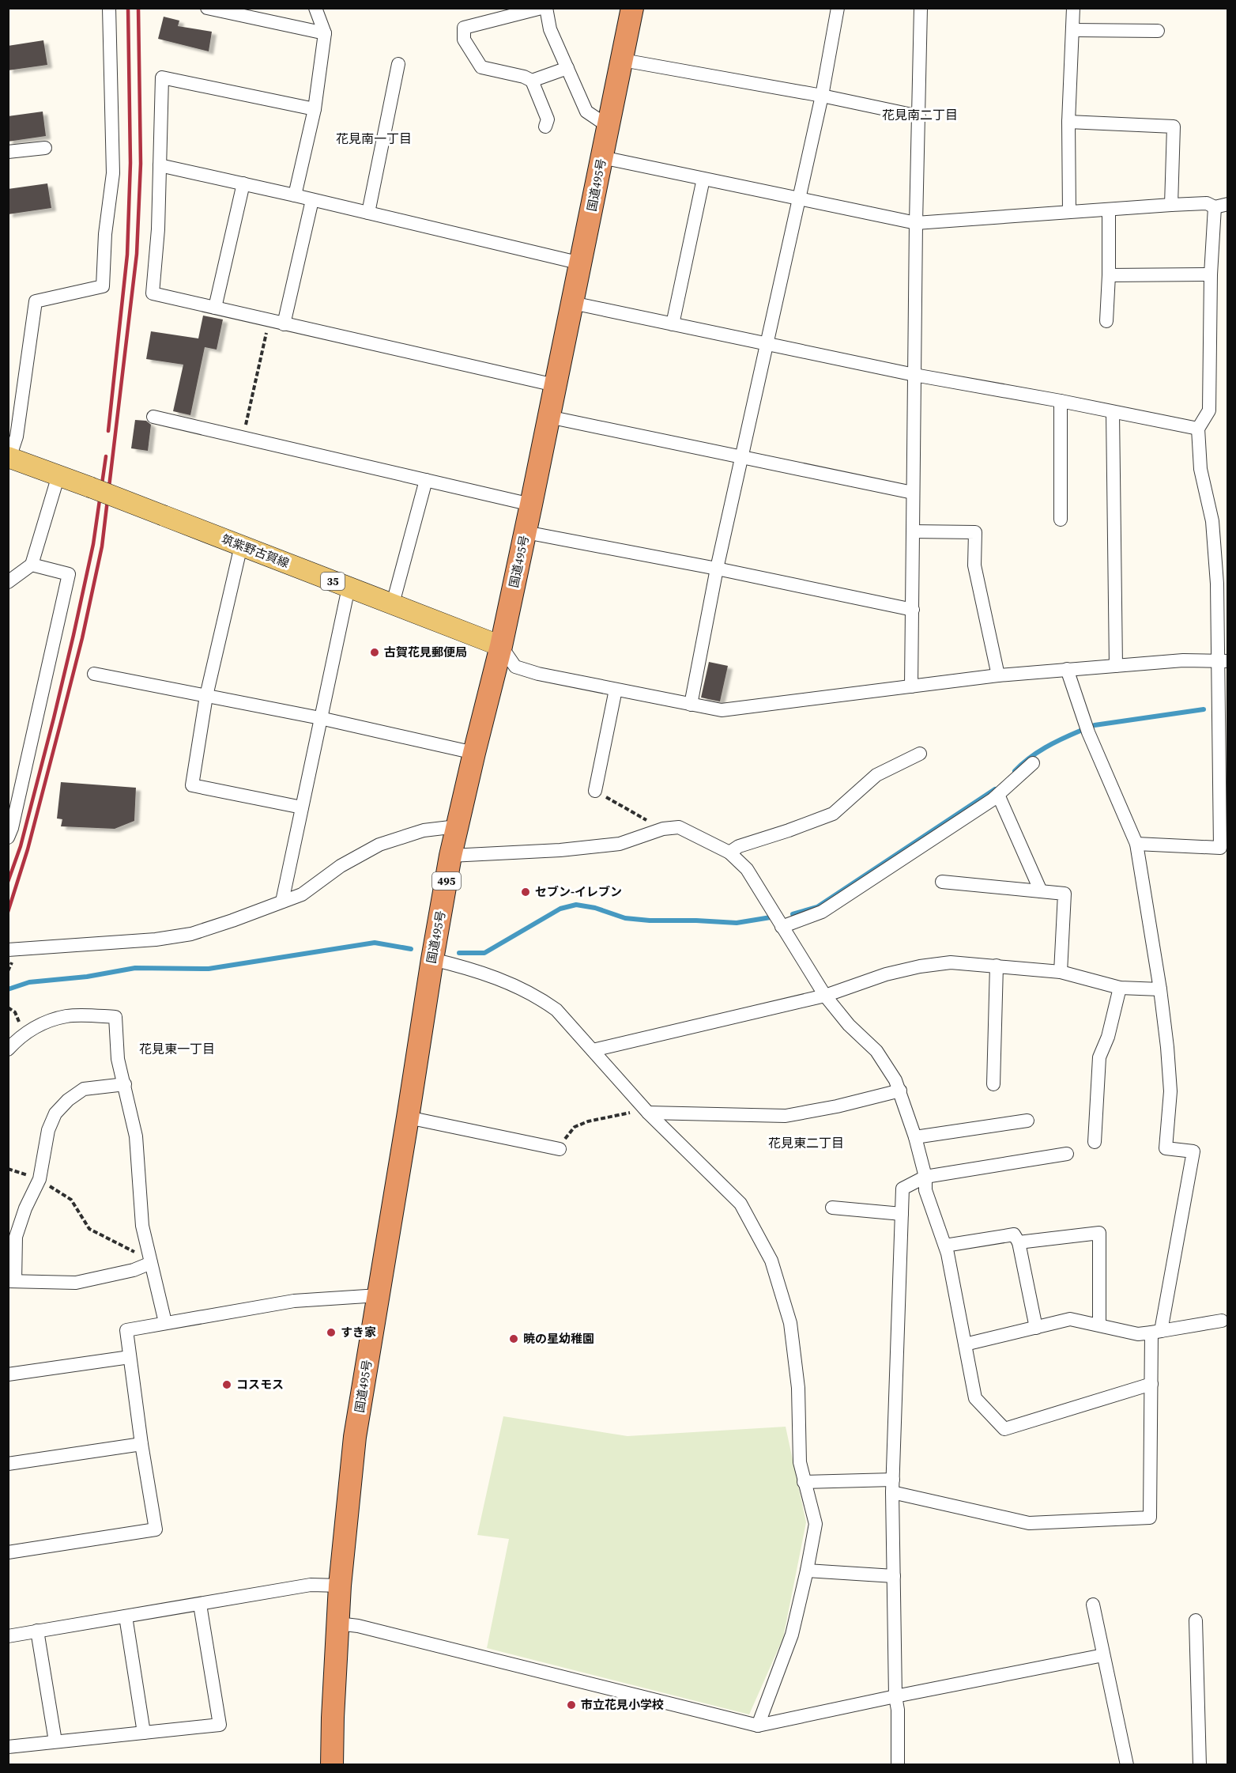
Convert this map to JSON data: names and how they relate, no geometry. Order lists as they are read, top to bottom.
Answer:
{
  "streets": {
    "highway": ["国道495号", "495"],
    "main road": ["筑紫野古賀線", "35"]
  },
  "crossings": [
    ["国道495号", "筑紫野古賀線"]
  ],
  "districts": [
    "花見南二丁目",
    "花見南一丁目",
    "花見東一丁目",
    "花見東二丁目"
  ],
  "places": [
    "古賀花見郵便局",
    "セブン-イレブン",
    "すき家",
    "暁の星幼稚園",
    "コスモス",
    "市立花見小学校"
  ]
}
